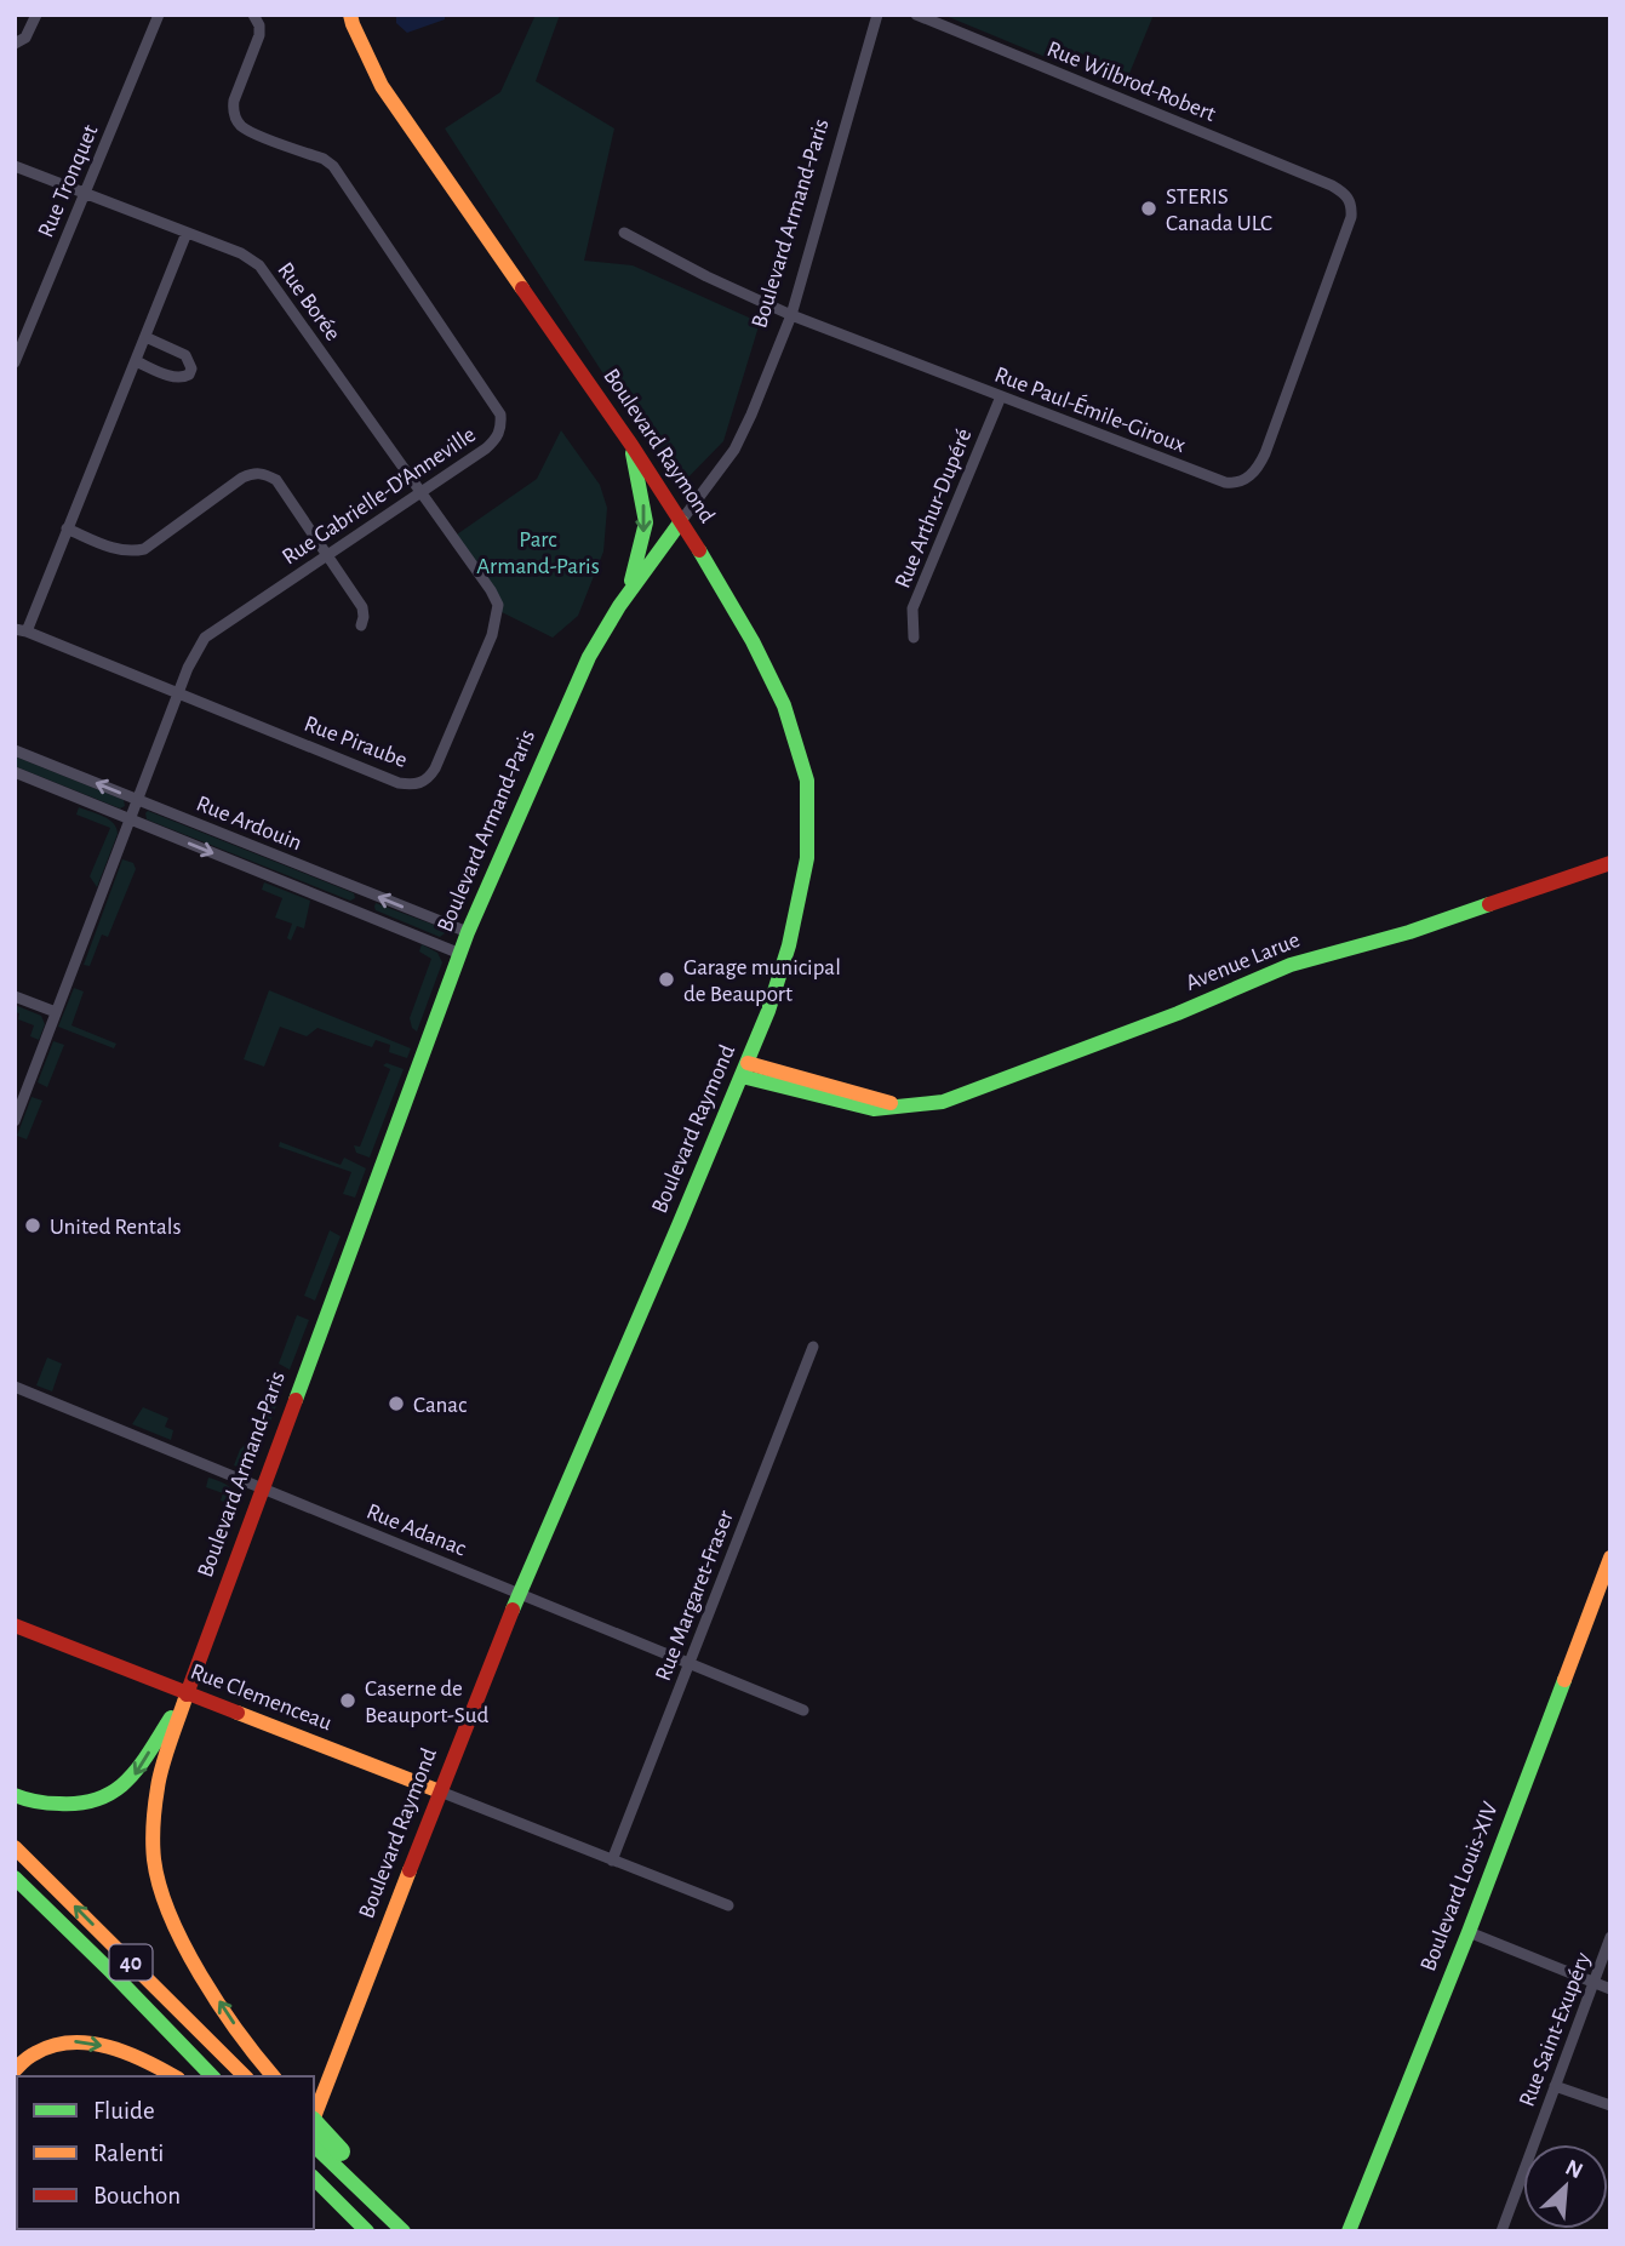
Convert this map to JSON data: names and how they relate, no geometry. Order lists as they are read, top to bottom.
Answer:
{
  "streets": {
    "main road": [
      "Boulevard Armand-Paris",
      "Boulevard Raymond",
      "Avenue Larue",
      "Rue Clemenceau",
      "Boulevard Louis-XIV",
      "40"
    ],
    "street": [
      "Rue Wilbrod-Robert",
      "Rue Tronquet",
      "Rue Borée",
      "Rue Paul-Émile-Giroux",
      "Rue Gabrielle-D'Anneville",
      "Rue Arthur-Dupéré",
      "Rue Piraube",
      "Rue Ardouin",
      "Rue Adanac",
      "Rue Margaret-Fraser",
      "Rue Saint-Exupéry"
    ]
  },
  "crossings": [
    ["Rue Wilbrod-Robert", "Rue Paul-Émile-Giroux"],
    ["Rue Tronquet", "Rue Borée"],
    ["Boulevard Armand-Paris", "Rue Paul-Émile-Giroux"],
    ["Boulevard Armand-Paris", "Boulevard Raymond"],
    ["Boulevard Armand-Paris", "Rue Ardouin"],
    ["Boulevard Armand-Paris", "Rue Adanac"],
    ["Boulevard Armand-Paris", "Rue Clemenceau"],
    ["Rue Borée", "Rue Gabrielle-D'Anneville"],
    ["Rue Borée", "Rue Piraube"],
    ["Rue Paul-Émile-Giroux", "Rue Arthur-Dupéré"],
    ["Boulevard Raymond", "Avenue Larue"],
    ["Boulevard Raymond", "Rue Adanac"],
    ["Boulevard Raymond", "Rue Clemenceau"],
    ["Rue Gabrielle-D'Anneville", "Rue Piraube"],
    ["Rue Gabrielle-D'Anneville", "Rue Ardouin"],
    ["Rue Adanac", "Rue Margaret-Fraser"],
    ["Rue Margaret-Fraser", "Rue Clemenceau"]
  ],
  "parks": ["Parc Armand-Paris"],
  "places": [
    "STERIS Canada ULC",
    "Garage municipal de Beauport",
    "United Rentals",
    "Canac",
    "Caserne de Beauport-Sud"
  ],
  "legend": ["Fluide", "Ralenti", "Bouchon"],
  "north": "top right"
}
